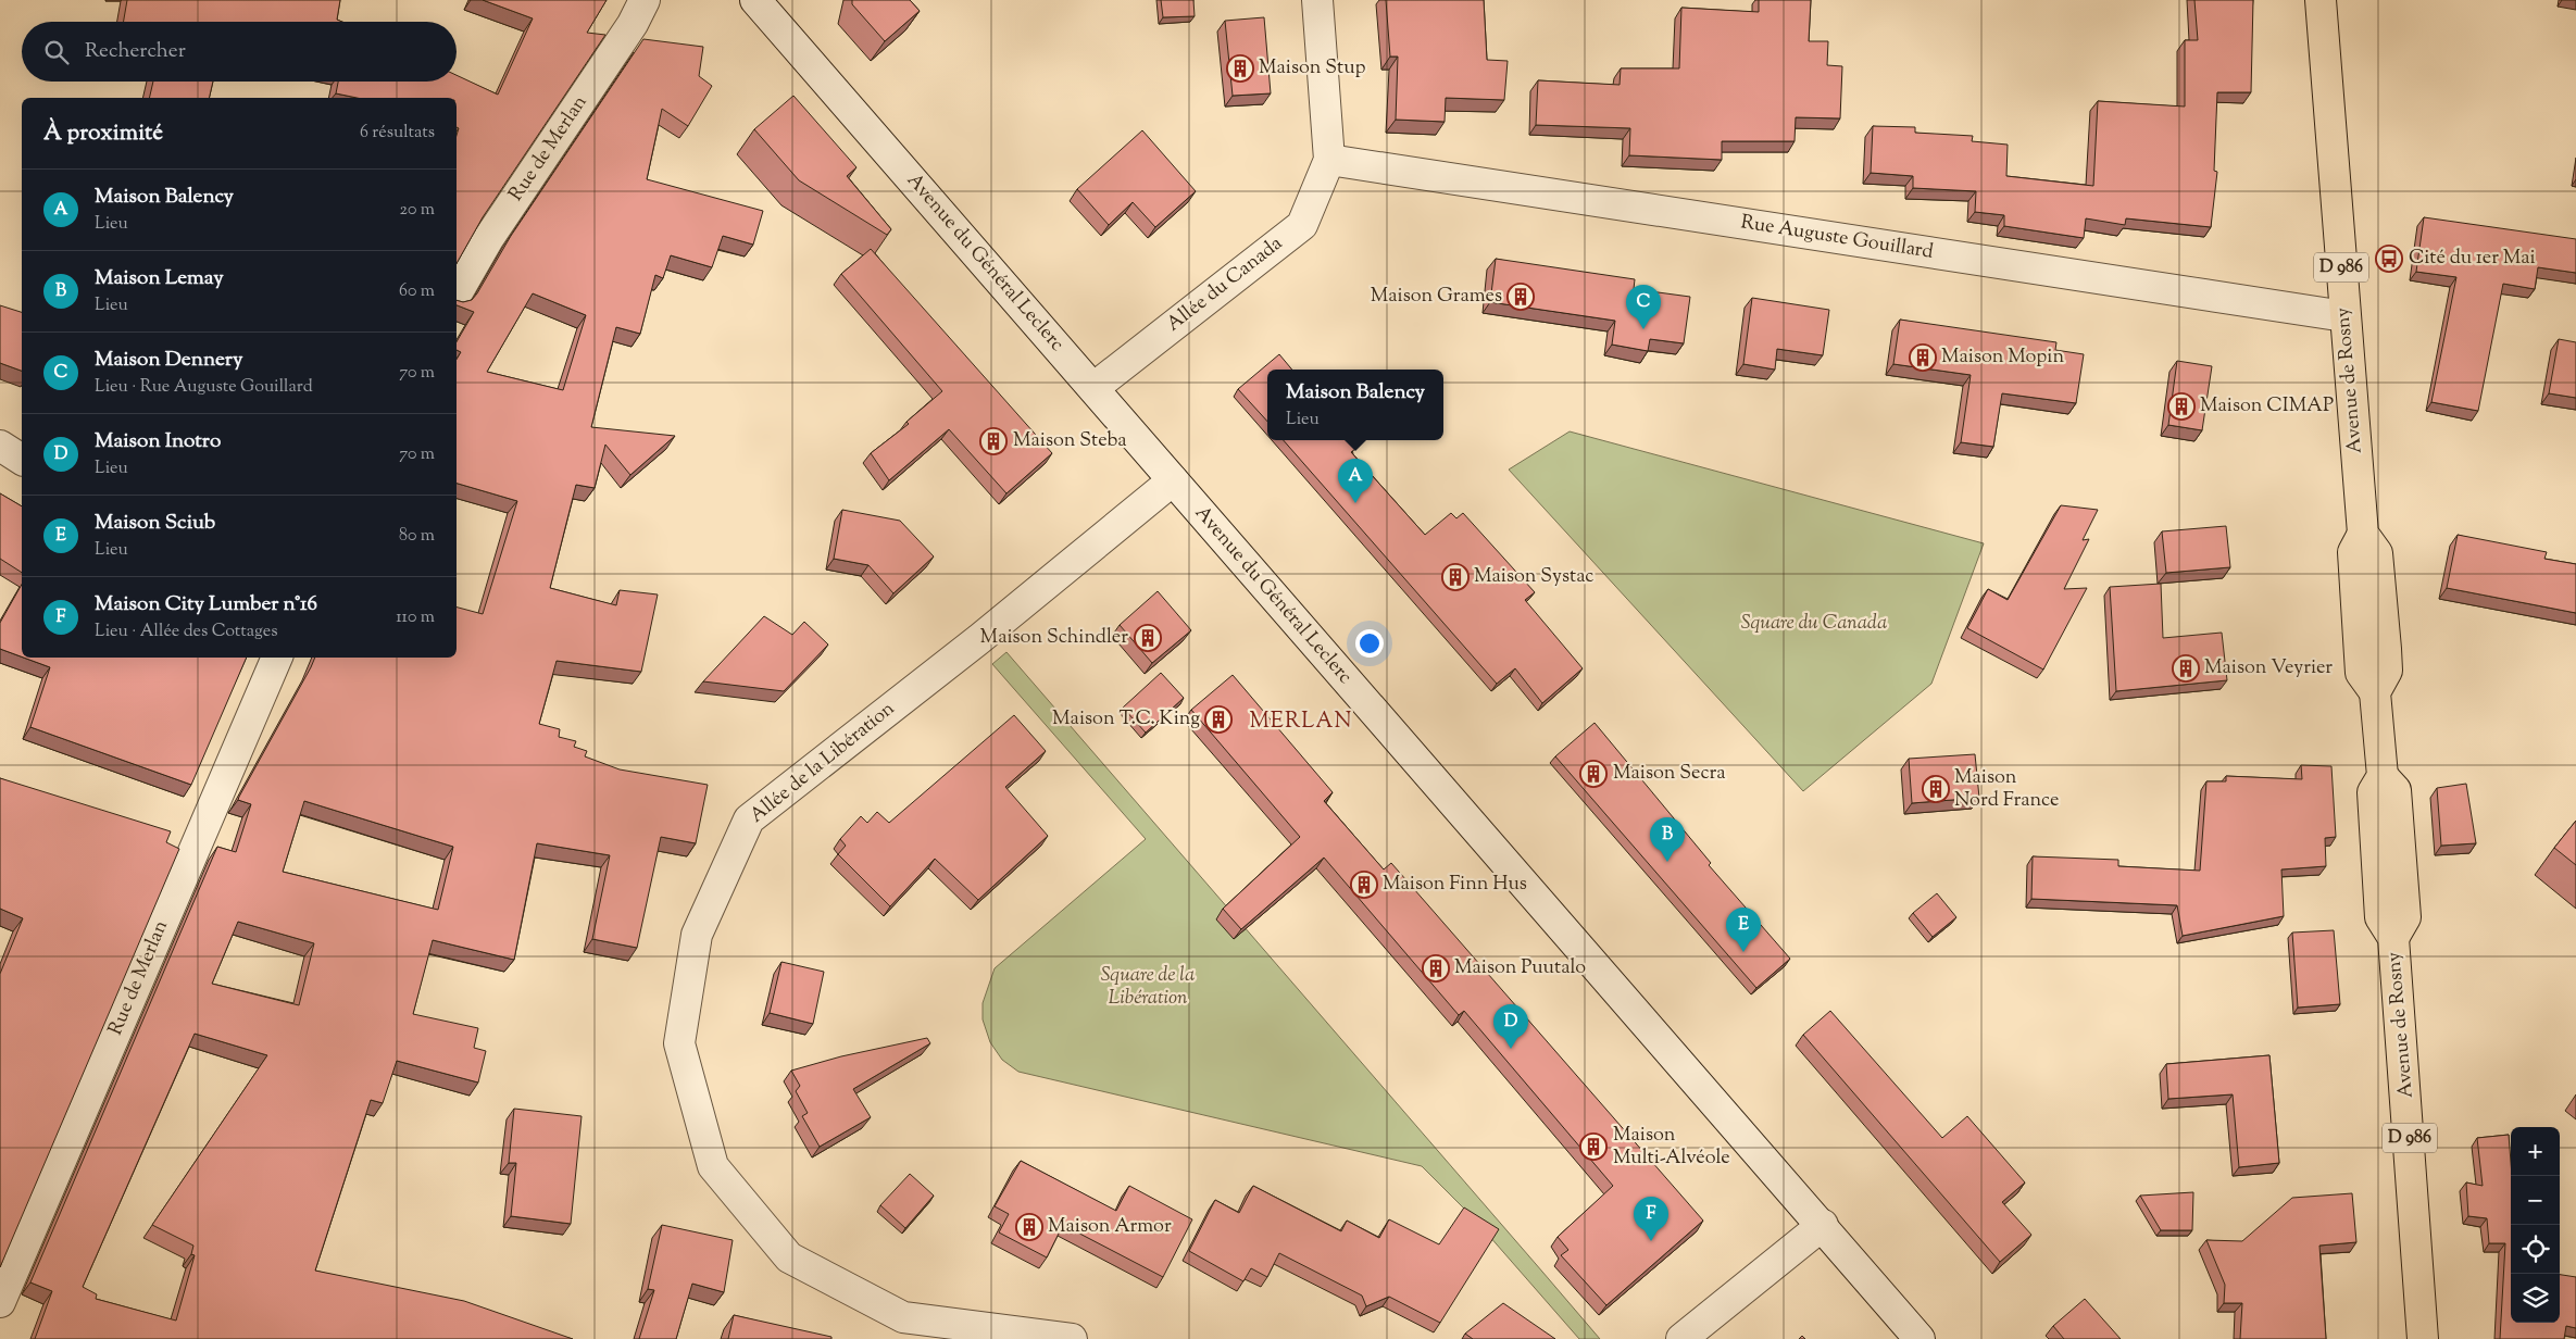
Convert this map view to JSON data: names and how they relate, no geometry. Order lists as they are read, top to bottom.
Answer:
{
  "streets": {
    "main road": ["D 986", "Avenue de Rosny"],
    "street": [
      "Rue de Merlan",
      "Rue Auguste Gouillard",
      "Avenue du Général Leclerc",
      "Allée du Canada",
      "Allée de la Libération"
    ]
  },
  "crossings": [
    ["Rue Auguste Gouillard", "Allée du Canada"],
    ["Rue Auguste Gouillard", "Avenue de Rosny"],
    ["Avenue du Général Leclerc", "Allée du Canada"],
    ["Avenue du Général Leclerc", "Allée de la Libération"]
  ],
  "districts": ["MERLAN"],
  "parks": ["Square du Canada", "Square de la Libération"],
  "places": {
    "building": [
      "Maison Stup",
      "Maison Grames",
      "Maison Mopin",
      "Maison CIMAP",
      "Maison Steba",
      "Maison Systac",
      "Maison Schindler",
      "Maison Veyrier",
      "Maison T.C. King",
      "Maison Secra",
      "Maison Nord France",
      "Maison Finn Hus",
      "Maison Puutalo",
      "Maison Multi-Alvéole",
      "Maison Armor"
    ],
    "bus stop": ["Cité du 1er Mai"]
  },
  "page": {
    "search": "Rechercher",
    "heading": ["À proximité", "6 résultats"],
    "list": [
      {
        "mark": "A",
        "name": "Maison Balency",
        "note": "Lieu",
        "value": "20 m"
      },
      {
        "mark": "B",
        "name": "Maison Lemay",
        "note": "Lieu",
        "value": "60 m"
      },
      {
        "mark": "C",
        "name": "Maison Dennery",
        "note": "Lieu · Rue Auguste Gouillard",
        "value": "70 m"
      },
      {
        "mark": "D",
        "name": "Maison Inotro",
        "note": "Lieu",
        "value": "70 m"
      },
      {
        "mark": "E",
        "name": "Maison Sciub",
        "note": "Lieu",
        "value": "80 m"
      },
      {
        "mark": "F",
        "name": "Maison City Lumber n°16",
        "note": "Lieu · Allée des Cottages",
        "value": "110 m"
      }
    ],
    "pins": [
      "C",
      "A",
      "B",
      "E",
      "D",
      "F"
    ],
    "popup": ["Maison Balency", "Lieu"],
    "map_buttons": ["+", "−"]
  }
}
